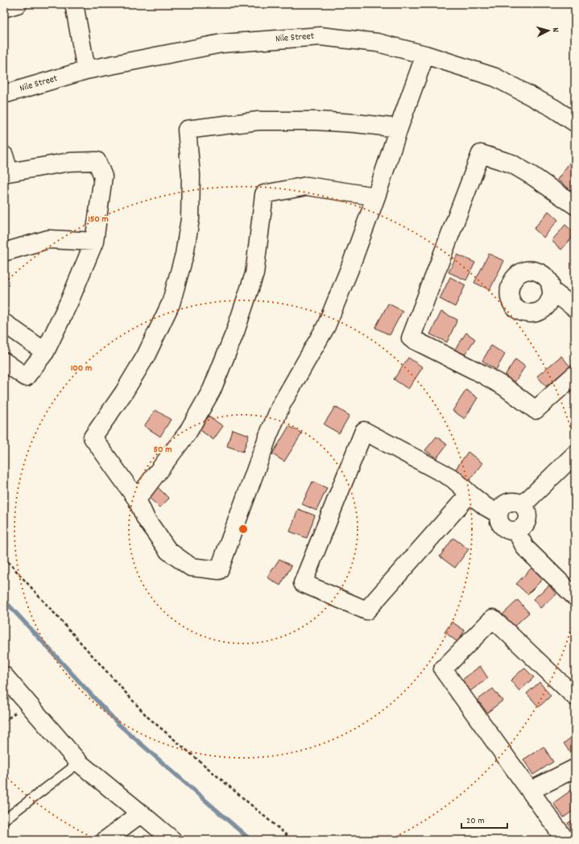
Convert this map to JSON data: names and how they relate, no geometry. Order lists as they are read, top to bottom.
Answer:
{
  "streets": {
    "street": ["Nile Street"]
  },
  "scale_bar": "20 m",
  "north": "right",
  "rings": ["150 m", "100 m", "50 m"]
}
